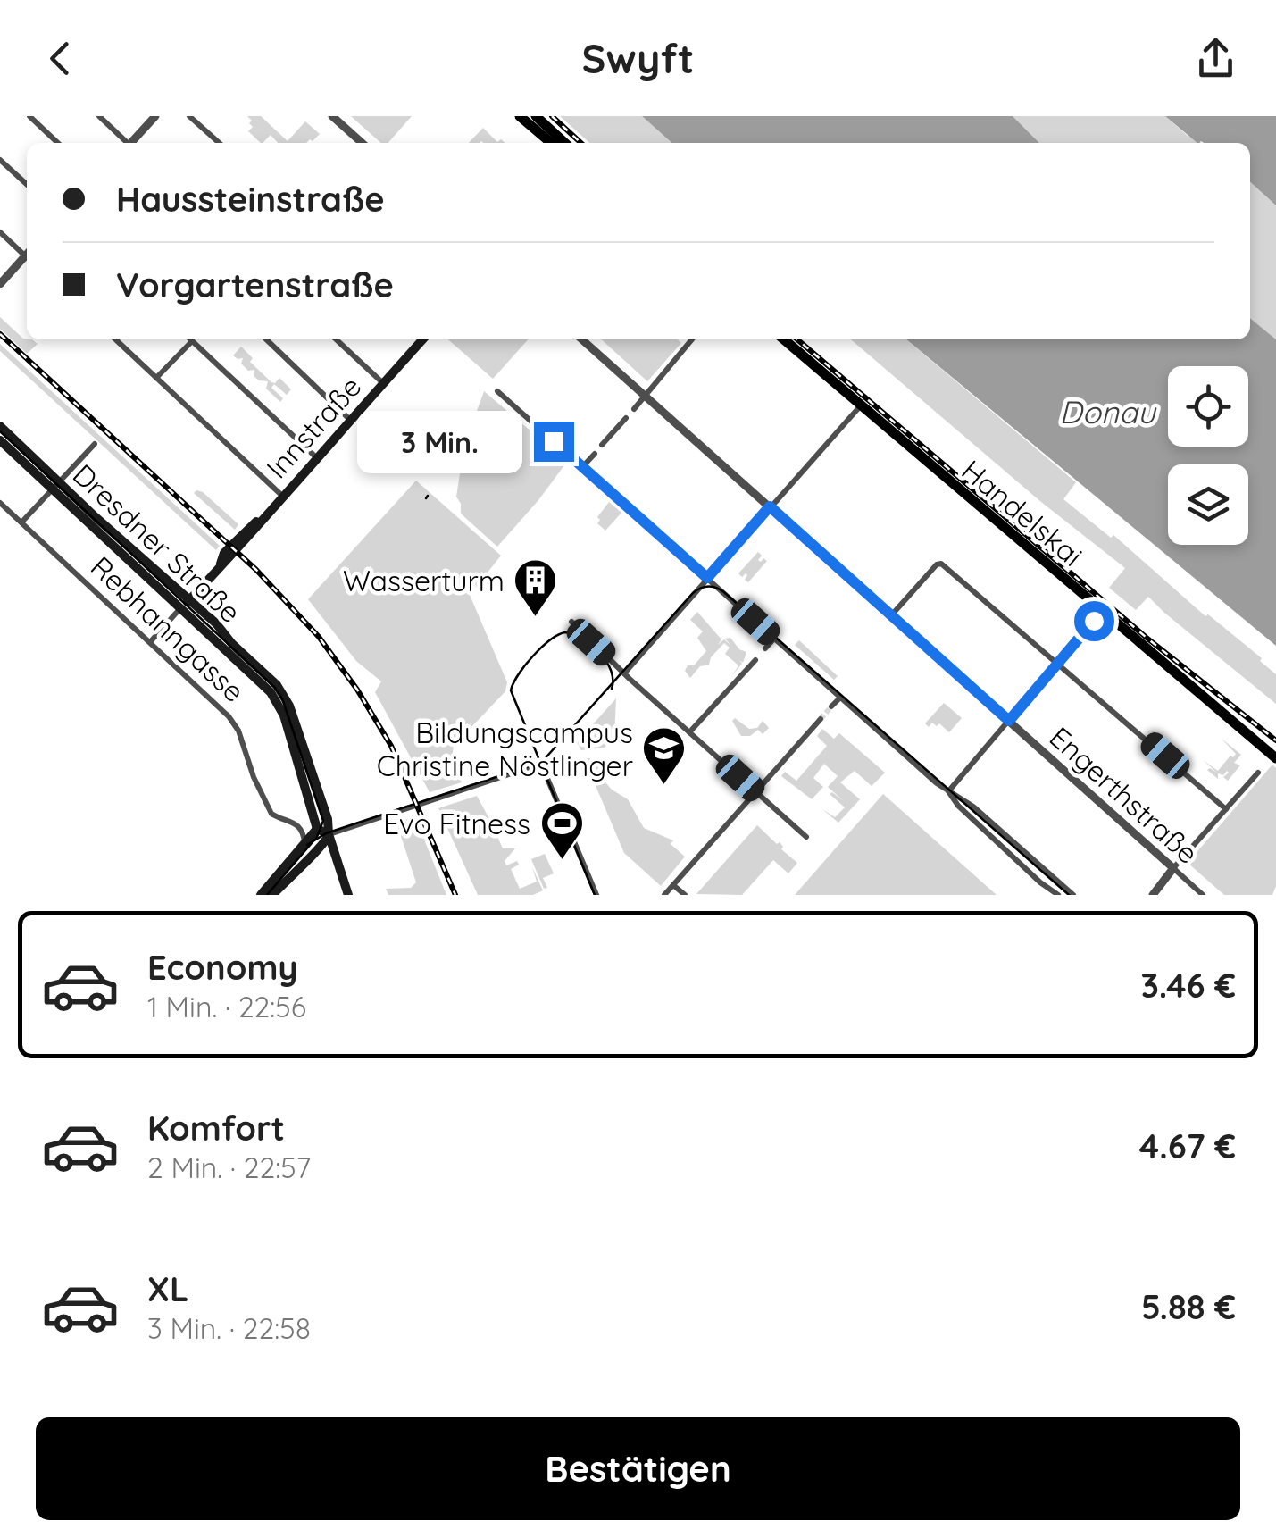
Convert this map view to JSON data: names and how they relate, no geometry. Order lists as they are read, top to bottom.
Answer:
{
  "streets": {
    "main road": ["Innstraße", "Handelskai", "Dresdner Straße"],
    "street": ["Rebhanngasse", "Engerthstraße"]
  },
  "crossings": [
    ["Innstraße", "Dresdner Straße"],
    ["Innstraße", "Rebhanngasse"]
  ],
  "water": ["Donau"],
  "places": {
    "building": ["Wasserturm"],
    "school or university": ["Bildungscampus Christine Nöstlinger"],
    "sports": ["Evo Fitness"]
  },
  "page": {
    "header": "Swyft",
    "banner": ["Haussteinstraße", "Vorgartenstraße"],
    "bubble": "3 Min.",
    "list": [
      {
        "name": "Economy",
        "note": "1 Min. · 22:56",
        "value": "3.46 €"
      },
      {
        "name": "Komfort",
        "note": "2 Min. · 22:57",
        "value": "4.67 €"
      },
      {
        "name": "XL",
        "note": "3 Min. · 22:58",
        "value": "5.88 €"
      }
    ],
    "buttons": "Bestätigen"
  }
}
